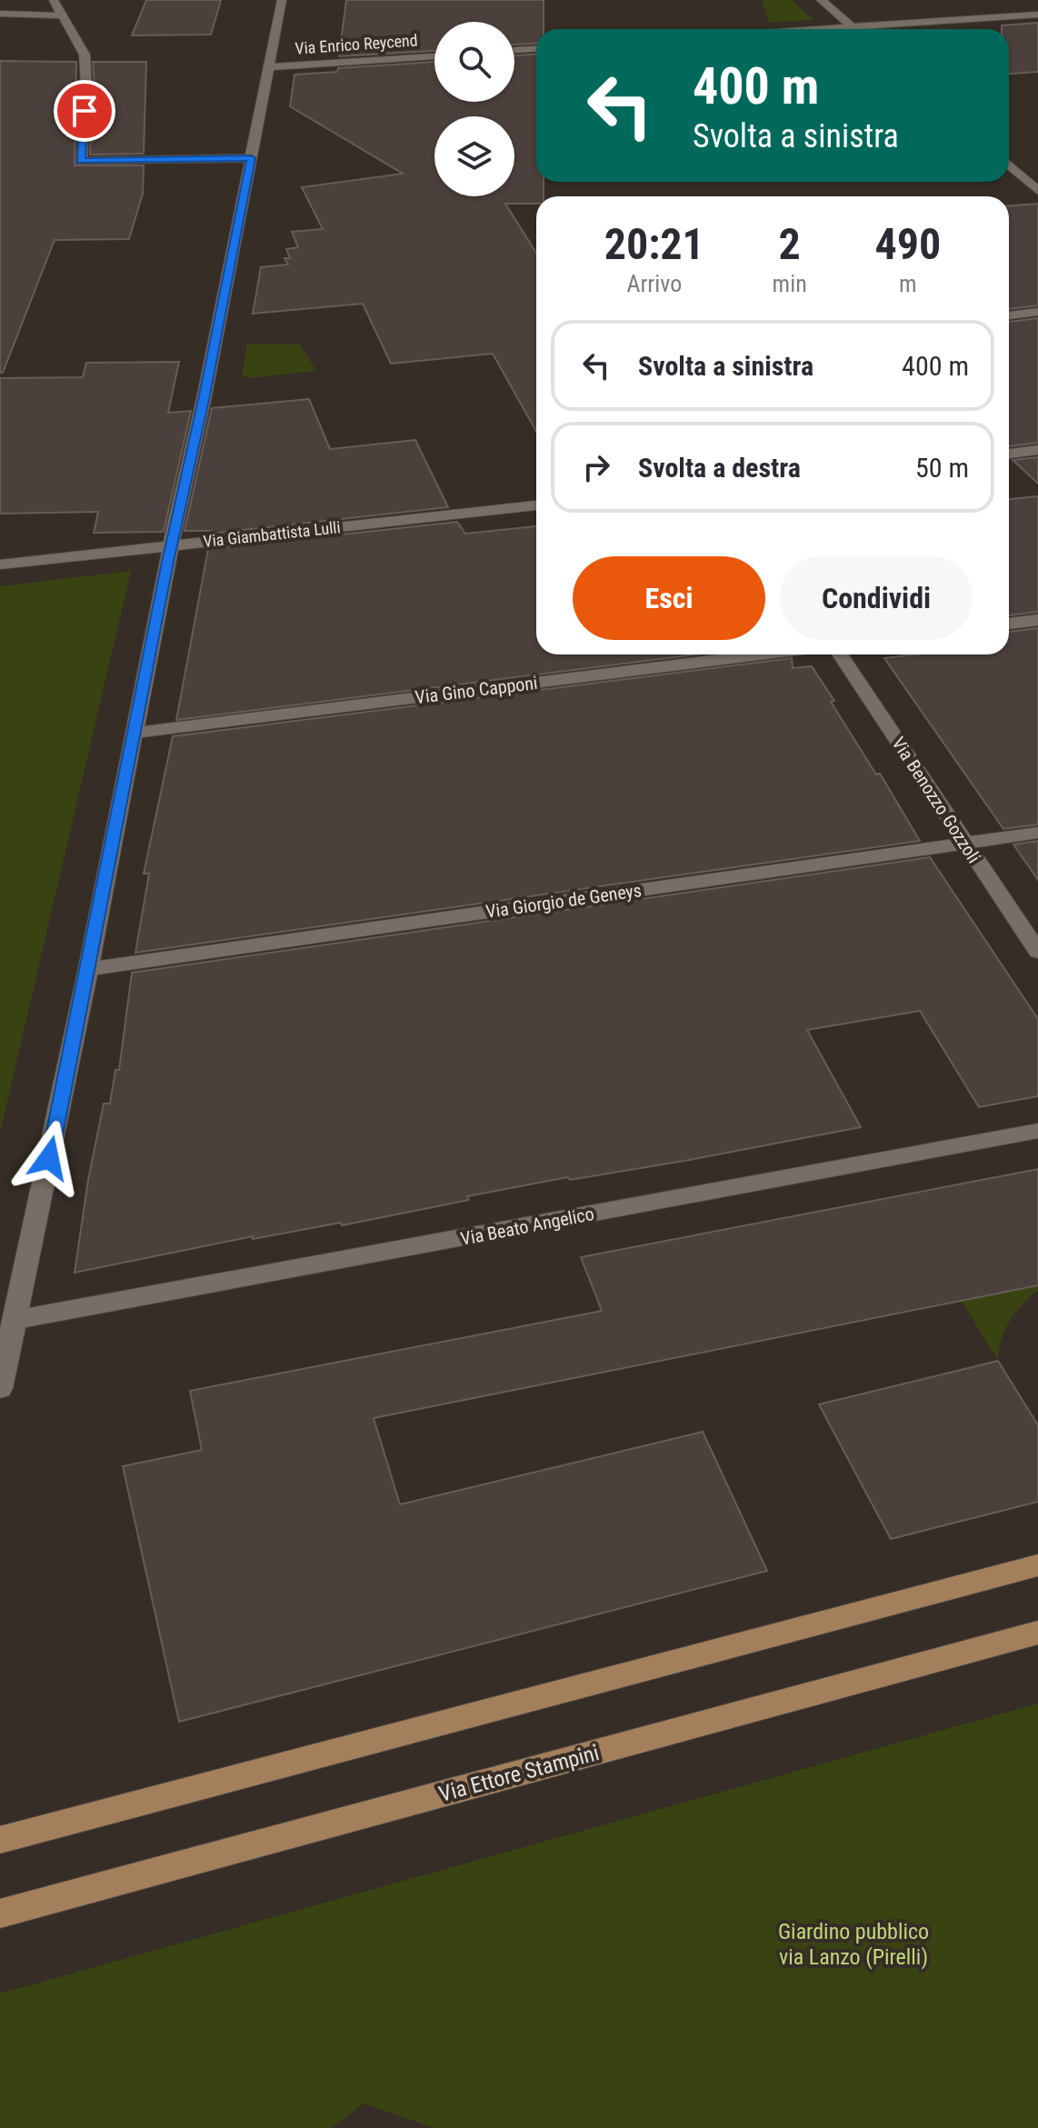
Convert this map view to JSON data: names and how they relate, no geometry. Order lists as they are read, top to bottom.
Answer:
{
  "streets": {
    "main road": ["Via Ettore Stampini"],
    "street": [
      "Via Enrico Reycend",
      "Via Giambattista Lulli",
      "Via Gino Capponi",
      "Via Benozzo Gozzoli",
      "Via Giorgio de Geneys",
      "Via Beato Angelico"
    ]
  },
  "crossings": [
    ["Via Benozzo Gozzoli", "Via Giorgio de Geneys"]
  ],
  "parks": ["Giardino pubblico via Lanzo (Pirelli)"],
  "page": {
    "turn": ["400 m", "Svolta a sinistra"],
    "eta": [
      "20:21",
      "Arrivo",
      "2",
      "min",
      "490",
      "m"
    ],
    "list": [
      {
        "name": "Svolta a sinistra",
        "value": "400 m"
      },
      {
        "name": "Svolta a destra",
        "value": "50 m"
      }
    ],
    "buttons": ["Esci", "Condividi"]
  }
}
